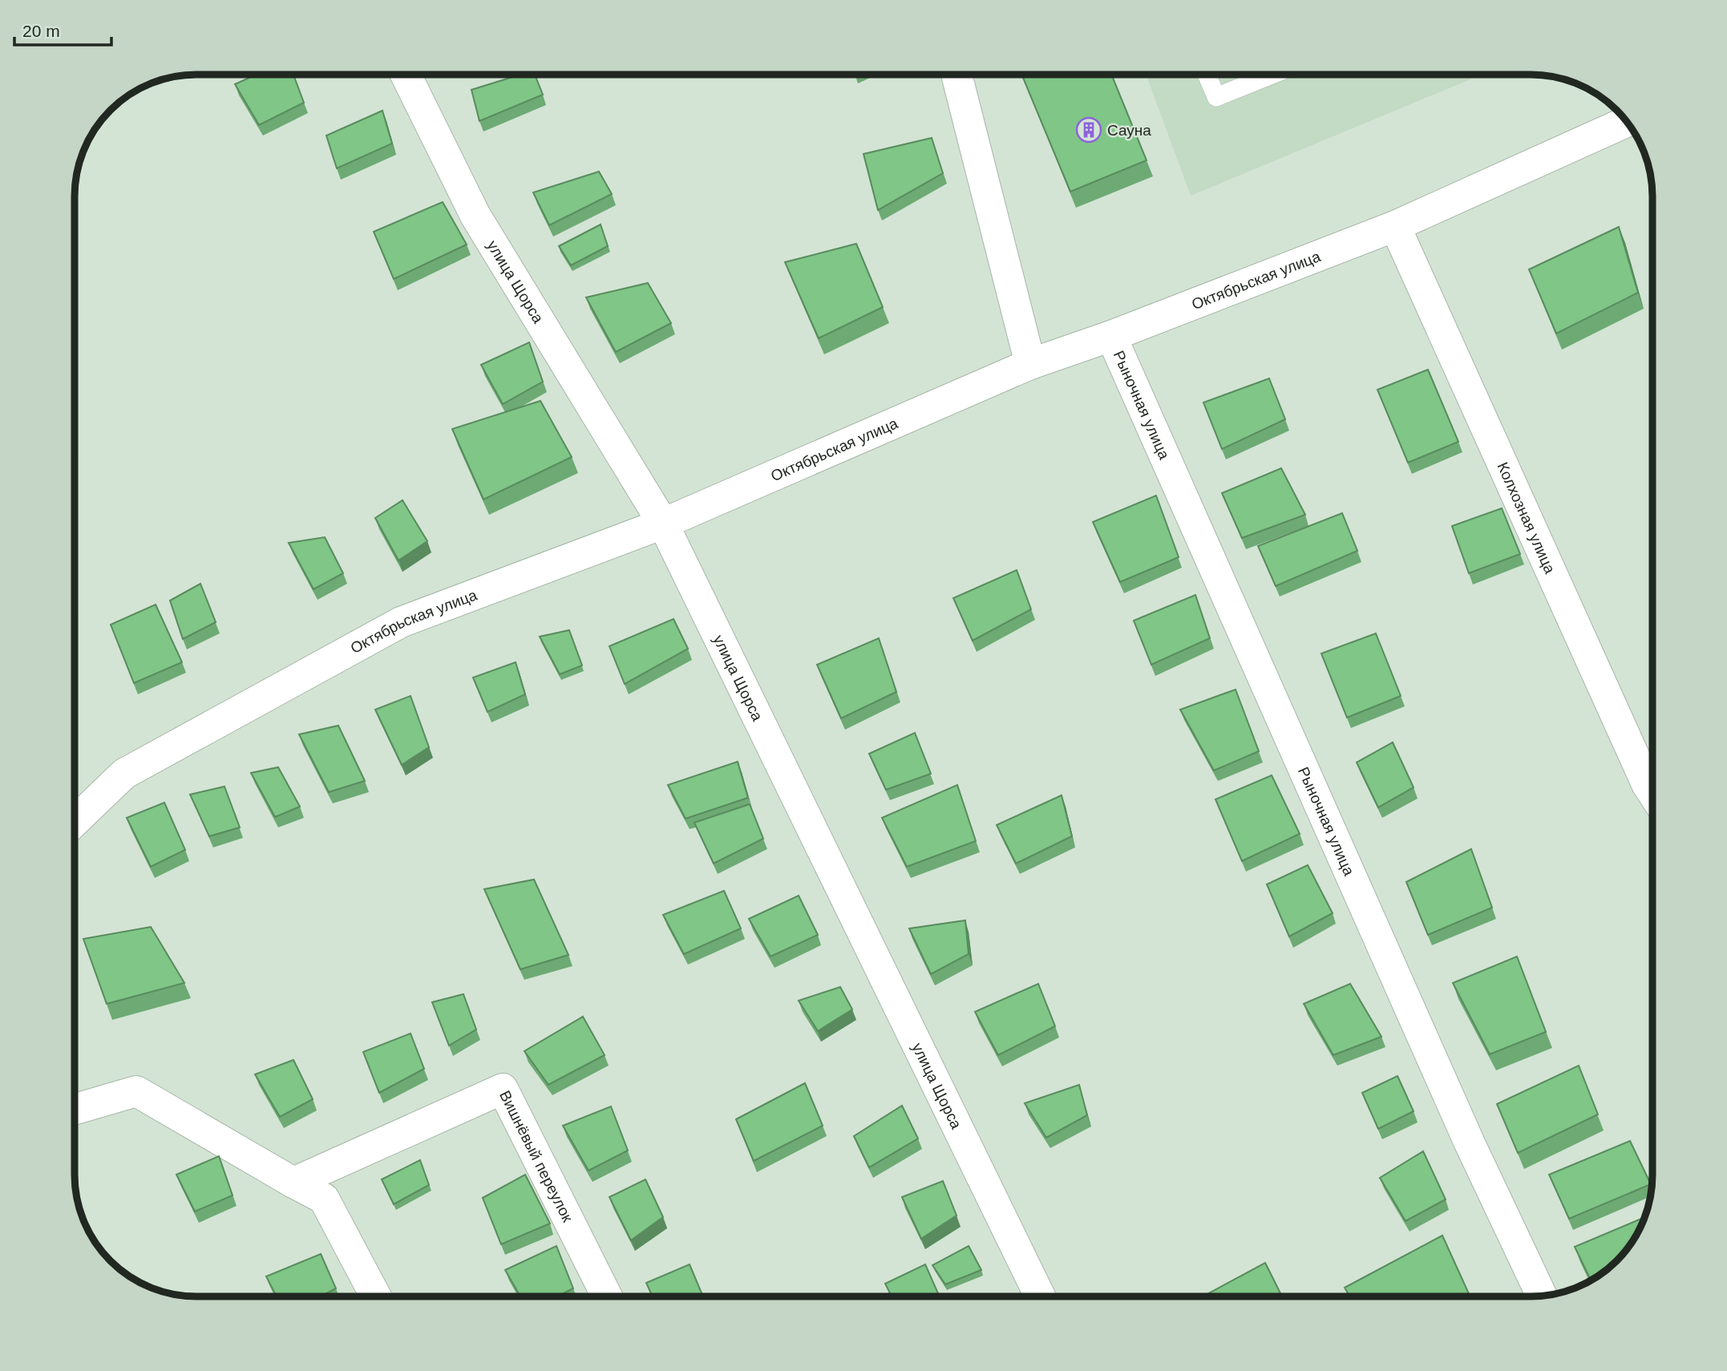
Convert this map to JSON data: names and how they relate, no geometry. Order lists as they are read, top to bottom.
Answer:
{
  "streets": {
    "street": [
      "Октябрьская улица",
      "улица Щорса",
      "Рыночная улица",
      "Колхозная улица",
      "Вишнёвый переулок"
    ]
  },
  "crossings": [
    ["Октябрьская улица", "улица Щорса"],
    ["Октябрьская улица", "Рыночная улица"],
    ["Октябрьская улица", "Колхозная улица"]
  ],
  "places": {
    "building": ["Сауна"]
  },
  "scale_bar": "20 m"
}
